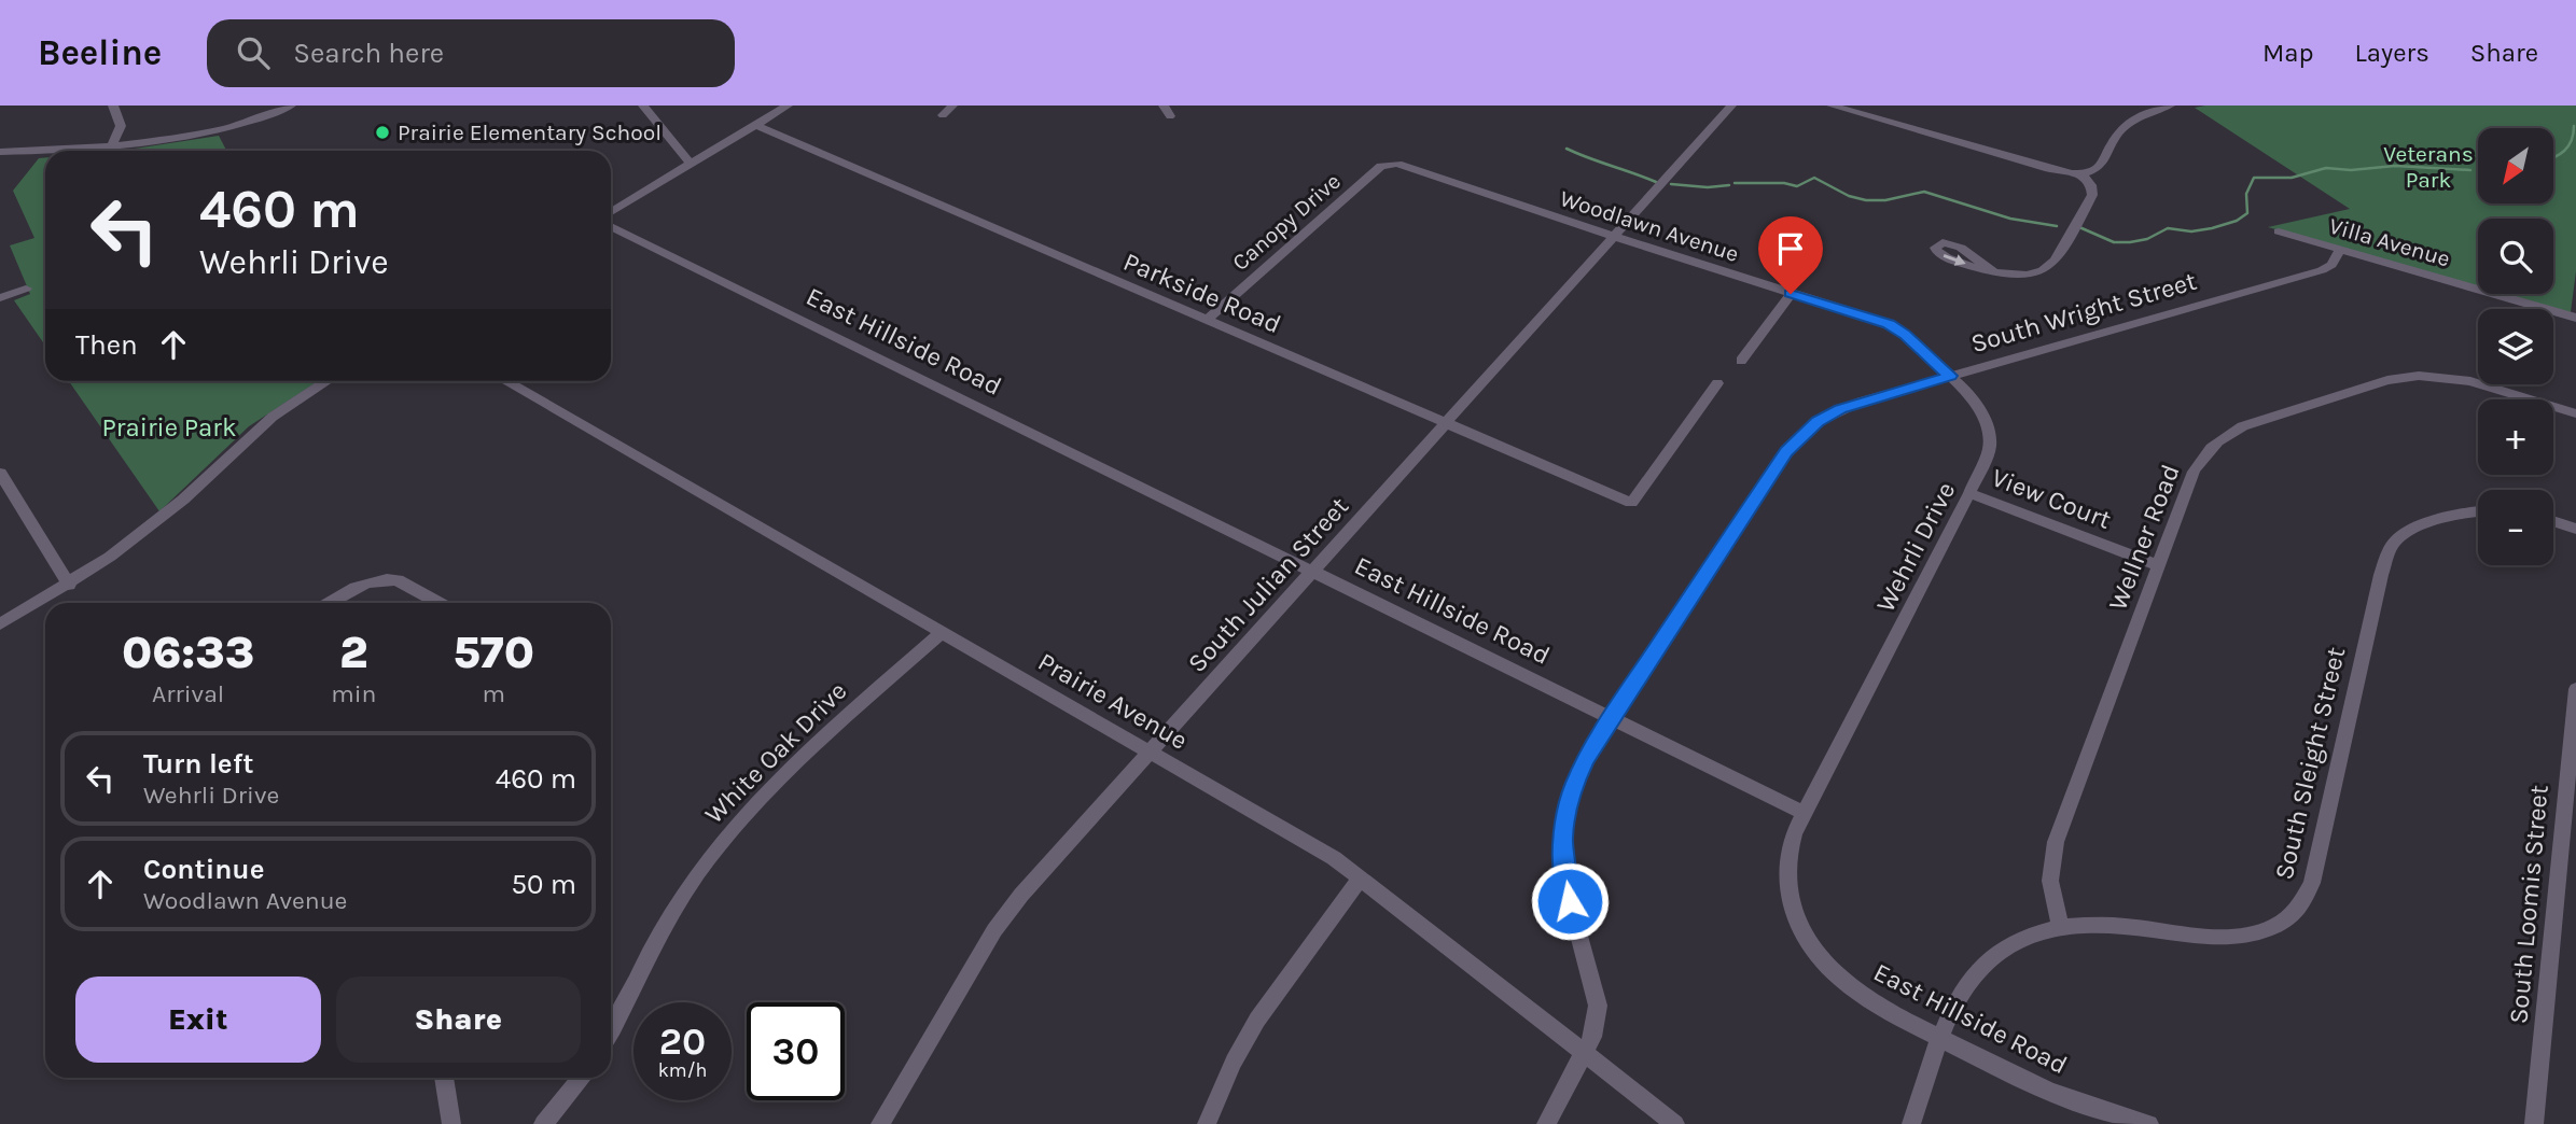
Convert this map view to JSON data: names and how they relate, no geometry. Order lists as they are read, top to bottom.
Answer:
{
  "streets": {
    "street": [
      "Canopy Drive",
      "Woodlawn Avenue",
      "Villa Avenue",
      "Parkside Road",
      "South Wright Street",
      "East Hillside Road",
      "View Court",
      "Wellner Road",
      "Wehrli Drive",
      "South Julian Street",
      "Prairie Avenue",
      "White Oak Drive",
      "South Sleight Street",
      "South Loomis Street"
    ]
  },
  "crossings": [
    ["Canopy Drive", "Woodlawn Avenue"],
    ["Canopy Drive", "Parkside Road"],
    ["Woodlawn Avenue", "Wehrli Drive"],
    ["Woodlawn Avenue", "South Julian Street"],
    ["Villa Avenue", "South Wright Street"],
    ["Parkside Road", "South Julian Street"],
    ["South Wright Street", "East Hillside Road"],
    ["South Wright Street", "Wehrli Drive"],
    ["South Wright Street", "Prairie Avenue"],
    ["East Hillside Road", "Wehrli Drive"],
    ["East Hillside Road", "South Julian Street"],
    ["East Hillside Road", "South Sleight Street"],
    ["View Court", "Wellner Road"],
    ["View Court", "Wehrli Drive"],
    ["Wellner Road", "South Sleight Street"],
    ["South Julian Street", "Prairie Avenue"],
    ["Prairie Avenue", "White Oak Drive"]
  ],
  "parks": ["Veterans Park", "Prairie Park"],
  "places": ["Prairie Elementary School"],
  "north": "bottom left",
  "page": {
    "header": "Beeline",
    "search": "Search here",
    "nav": ["Map", "Layers", "Share"],
    "map_buttons": ["+", "−"],
    "turn": ["460 m", "Wehrli Drive"],
    "then": "Then",
    "eta": [
      "06:33",
      "Arrival",
      "2",
      "min",
      "570",
      "m"
    ],
    "list": [
      {
        "name": "Turn left",
        "note": "Wehrli Drive",
        "value": "460 m"
      },
      {
        "name": "Continue",
        "note": "Woodlawn Avenue",
        "value": "50 m"
      }
    ],
    "buttons": ["Exit", "Share"],
    "speed": "20 km/h",
    "limit": "30"
  }
}
